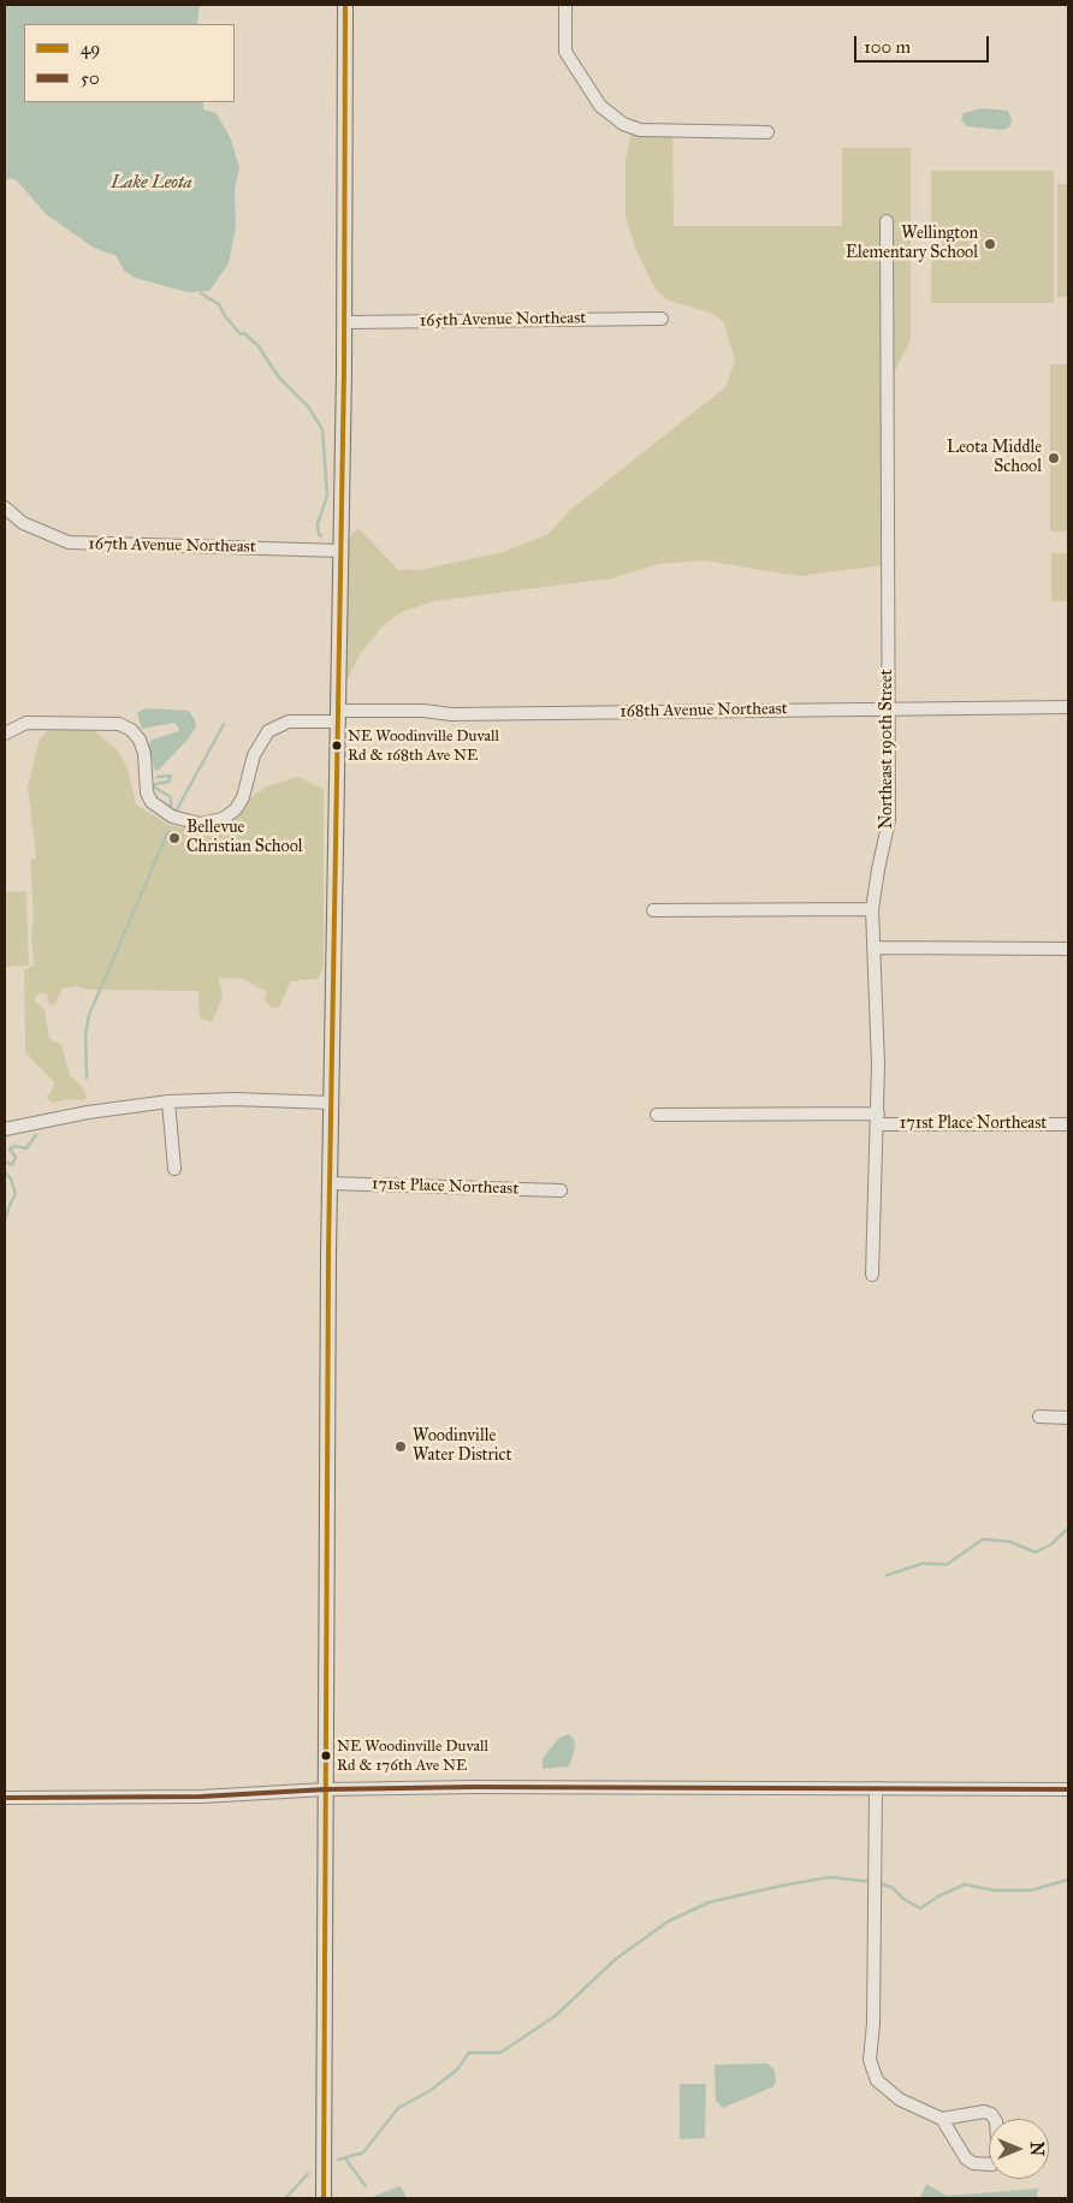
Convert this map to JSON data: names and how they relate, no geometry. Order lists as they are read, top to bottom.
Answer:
{
  "streets": {
    "street": [
      "165th Avenue Northeast",
      "167th Avenue Northeast",
      "168th Avenue Northeast",
      "Northeast 190th Street",
      "171st Place Northeast"
    ]
  },
  "crossings": [
    ["168th Avenue Northeast", "Northeast 190th Street"],
    ["Northeast 190th Street", "171st Place Northeast"]
  ],
  "water": ["Lake Leota"],
  "places": [
    "Wellington Elementary School",
    "Leota Middle School",
    "NE Woodinville Duvall Rd & 168th Ave NE",
    "Bellevue Christian School",
    "Woodinville Water District",
    "NE Woodinville Duvall Rd & 176th Ave NE"
  ],
  "lines": ["transit line 49", "transit line 50"],
  "legend": ["49", "50"],
  "scale_bar": "100 m",
  "north": "right"
}
